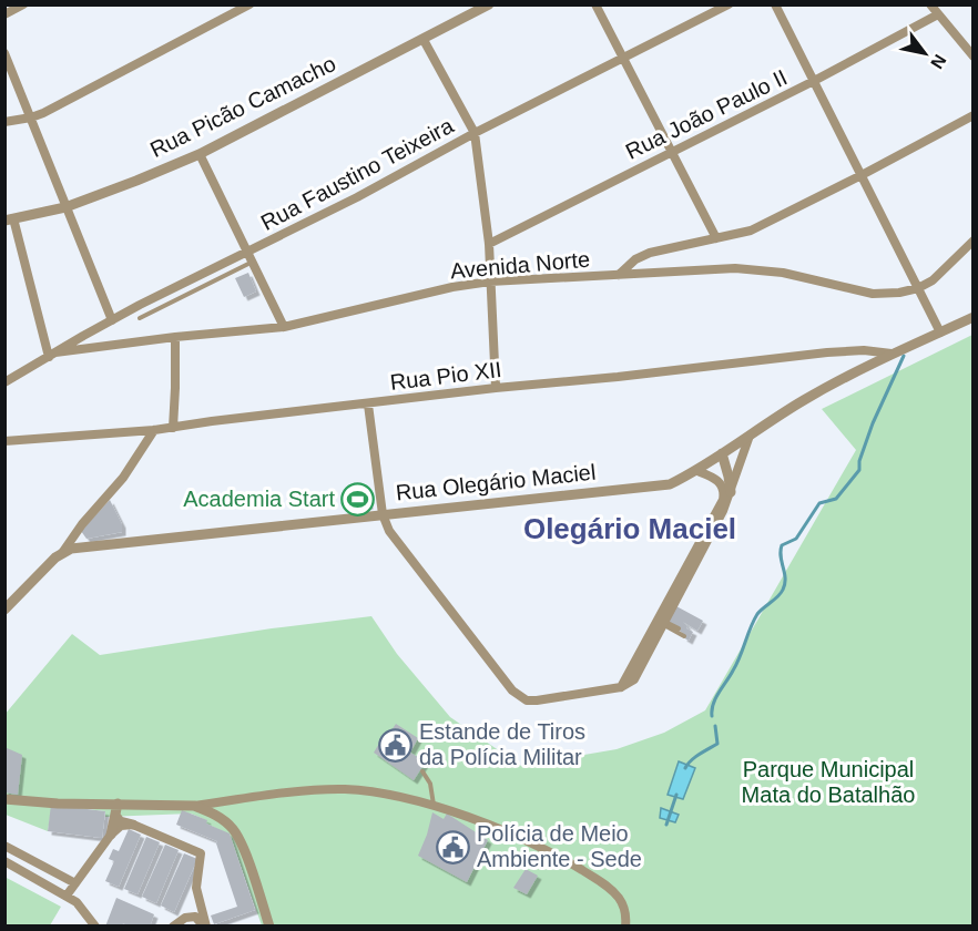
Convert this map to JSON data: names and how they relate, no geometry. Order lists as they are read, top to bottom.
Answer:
{
  "streets": {
    "street": [
      "Rua Picão Camacho",
      "Rua João Paulo II",
      "Rua Faustino Teixeira",
      "Avenida Norte",
      "Rua Pio XII",
      "Rua Olegário Maciel"
    ]
  },
  "crossings": [
    ["Rua Faustino Teixeira", "Avenida Norte"],
    ["Rua Pio XII", "Rua Olegário Maciel"]
  ],
  "districts": ["Olegário Maciel"],
  "parks": ["Parque Municipal Mata do Batalhão"],
  "places": {
    "sports": ["Academia Start"],
    "public building": ["Estande de Tiros da Polícia Militar", "Polícia de Meio Ambiente - Sede"]
  },
  "north": "bottom right"
}
